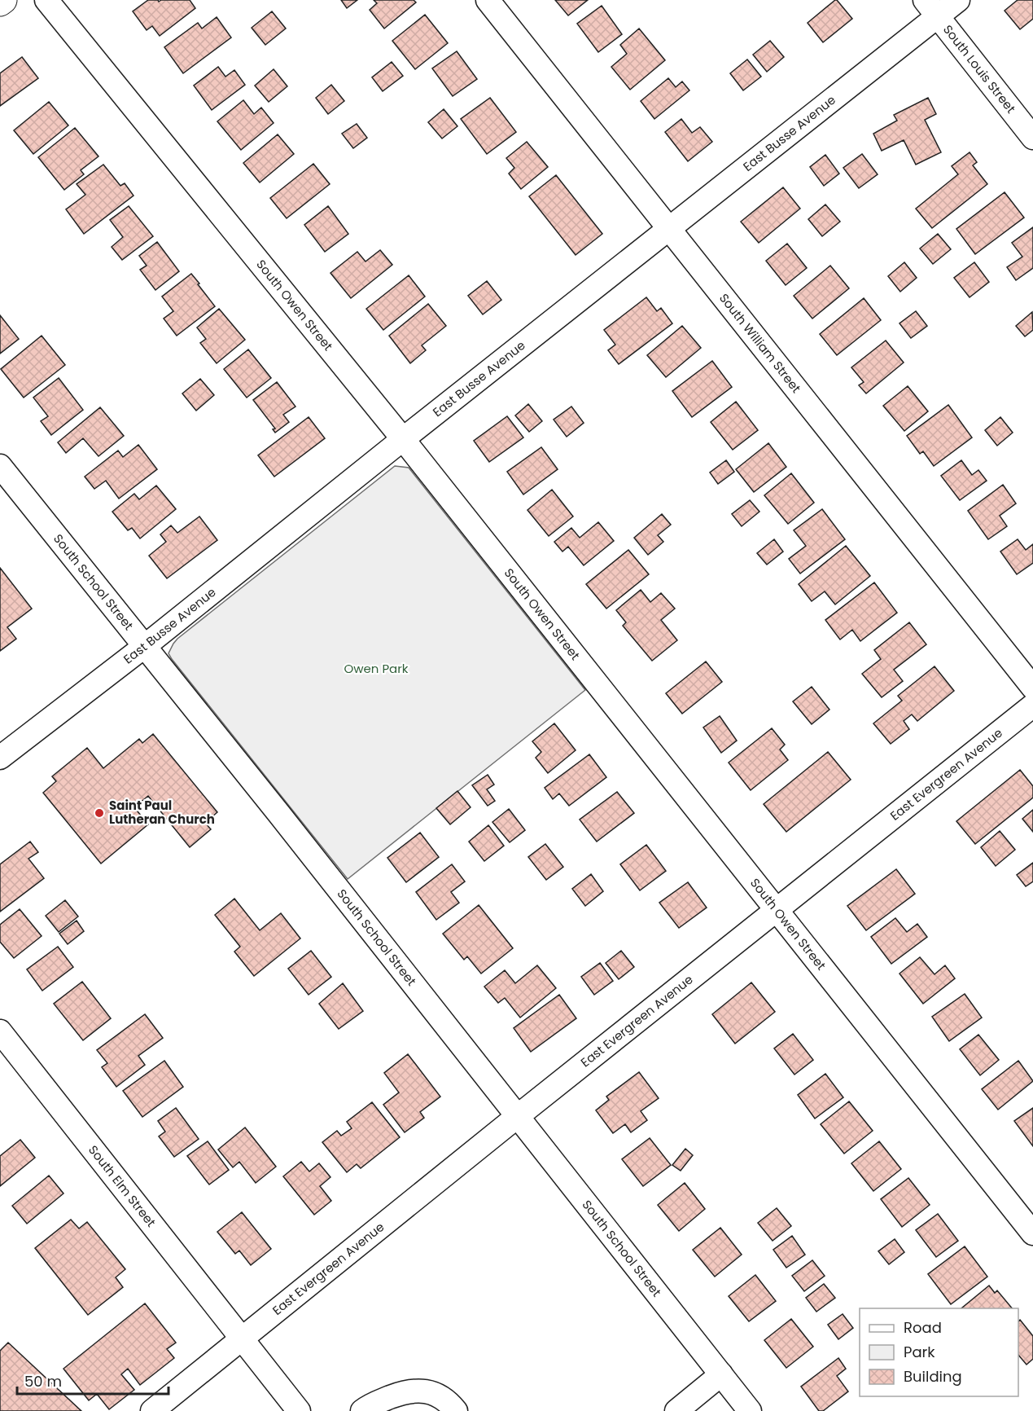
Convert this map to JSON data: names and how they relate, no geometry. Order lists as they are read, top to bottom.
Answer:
{
  "streets": {
    "street": [
      "South Louis Street",
      "East Busse Avenue",
      "South Owen Street",
      "South William Street",
      "South School Street",
      "East Evergreen Avenue",
      "South Elm Street"
    ]
  },
  "crossings": [
    ["South Louis Street", "East Busse Avenue"],
    ["East Busse Avenue", "South Owen Street"],
    ["East Busse Avenue", "South William Street"],
    ["East Busse Avenue", "South School Street"],
    ["South Owen Street", "East Evergreen Avenue"],
    ["South School Street", "East Evergreen Avenue"],
    ["East Evergreen Avenue", "South Elm Street"]
  ],
  "parks": ["Owen Park"],
  "places": ["Saint Paul Lutheran Church"],
  "legend": ["Road", "Park", "Building"],
  "scale_bar": "50 m"
}
